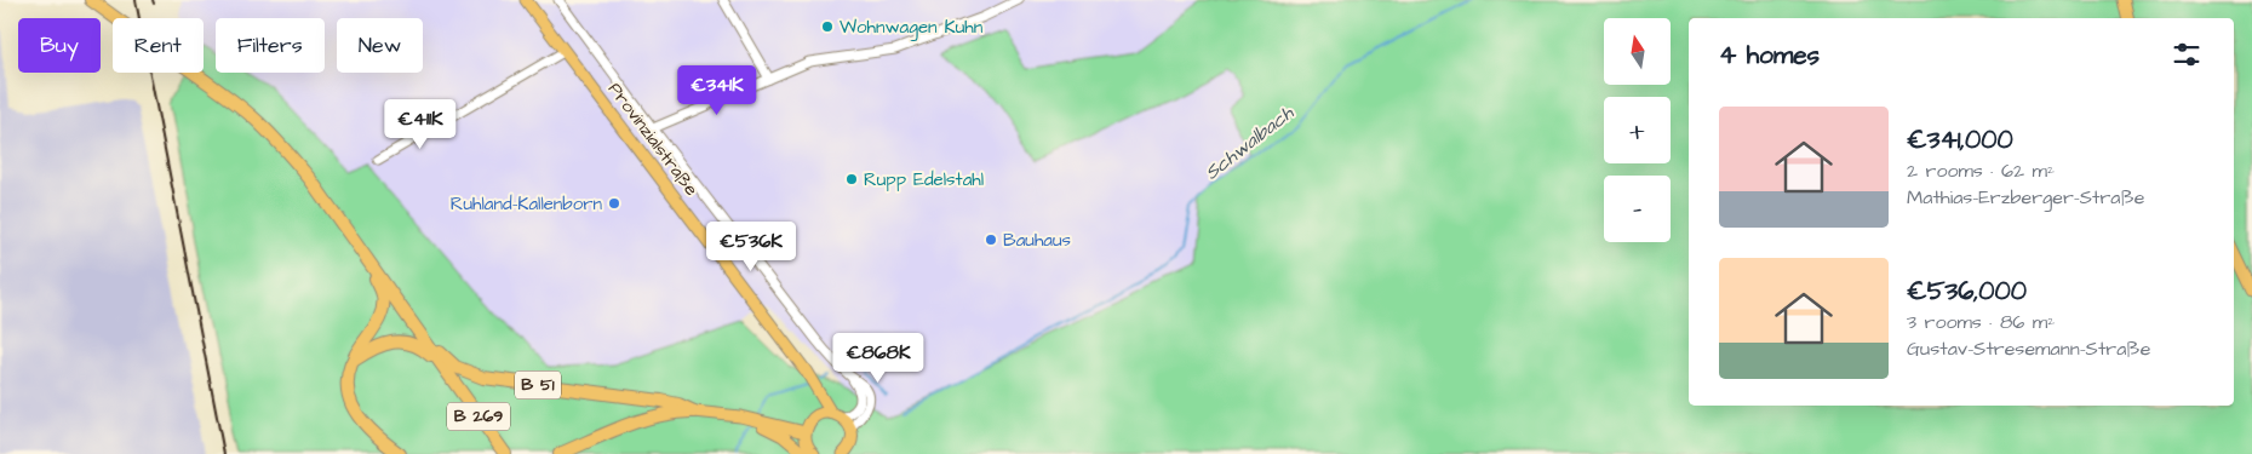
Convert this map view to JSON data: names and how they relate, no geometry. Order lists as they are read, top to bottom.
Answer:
{
  "streets": {
    "highway": ["B 51", "B 269"],
    "main road": ["Provinzialstraße"]
  },
  "crossings": [
    ["B 51", "B 269"]
  ],
  "water": ["Schwalbach"],
  "places": [
    "Wohnwagen Kuhn",
    "Rupp Edelstahl",
    "Ruhland-Kallenborn",
    "Bauhaus"
  ],
  "north": "top",
  "page": {
    "map_buttons": ["+", "−"],
    "chip": [
      "Buy",
      "Rent",
      "Filters",
      "New"
    ],
    "heading": "4 homes",
    "price": [
      "€341K",
      "€411K",
      "€536K",
      "€868K"
    ],
    "list": [
      {
        "name": "€341,000",
        "note": "2 rooms · 62 m² · Mathias-Erzberger-Straße"
      },
      {
        "name": "€536,000",
        "note": "3 rooms · 86 m² · Gustav-Stresemann-Straße"
      }
    ]
  }
}
